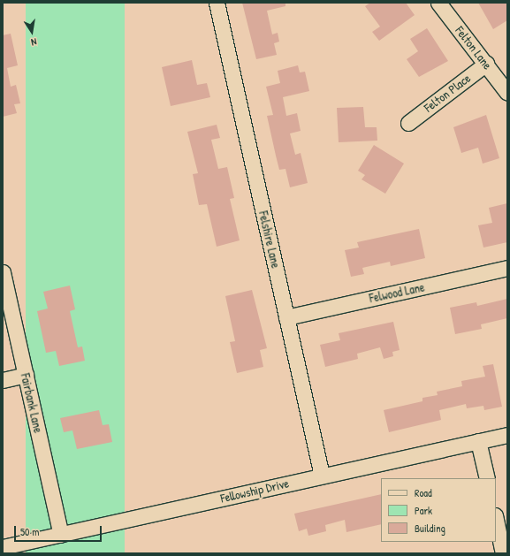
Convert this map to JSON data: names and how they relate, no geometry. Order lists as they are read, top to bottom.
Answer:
{
  "streets": {
    "street": [
      "Felton Lane",
      "Felton Place",
      "Felshire Lane",
      "Felwood Lane",
      "Fairbank Lane",
      "Fellowship Drive"
    ]
  },
  "crossings": [
    ["Felton Lane", "Felton Place"],
    ["Felshire Lane", "Felwood Lane"],
    ["Felshire Lane", "Fellowship Drive"],
    ["Fairbank Lane", "Fellowship Drive"]
  ],
  "legend": ["Road", "Park", "Building"],
  "scale_bar": "50 m",
  "north": "bottom"
}
